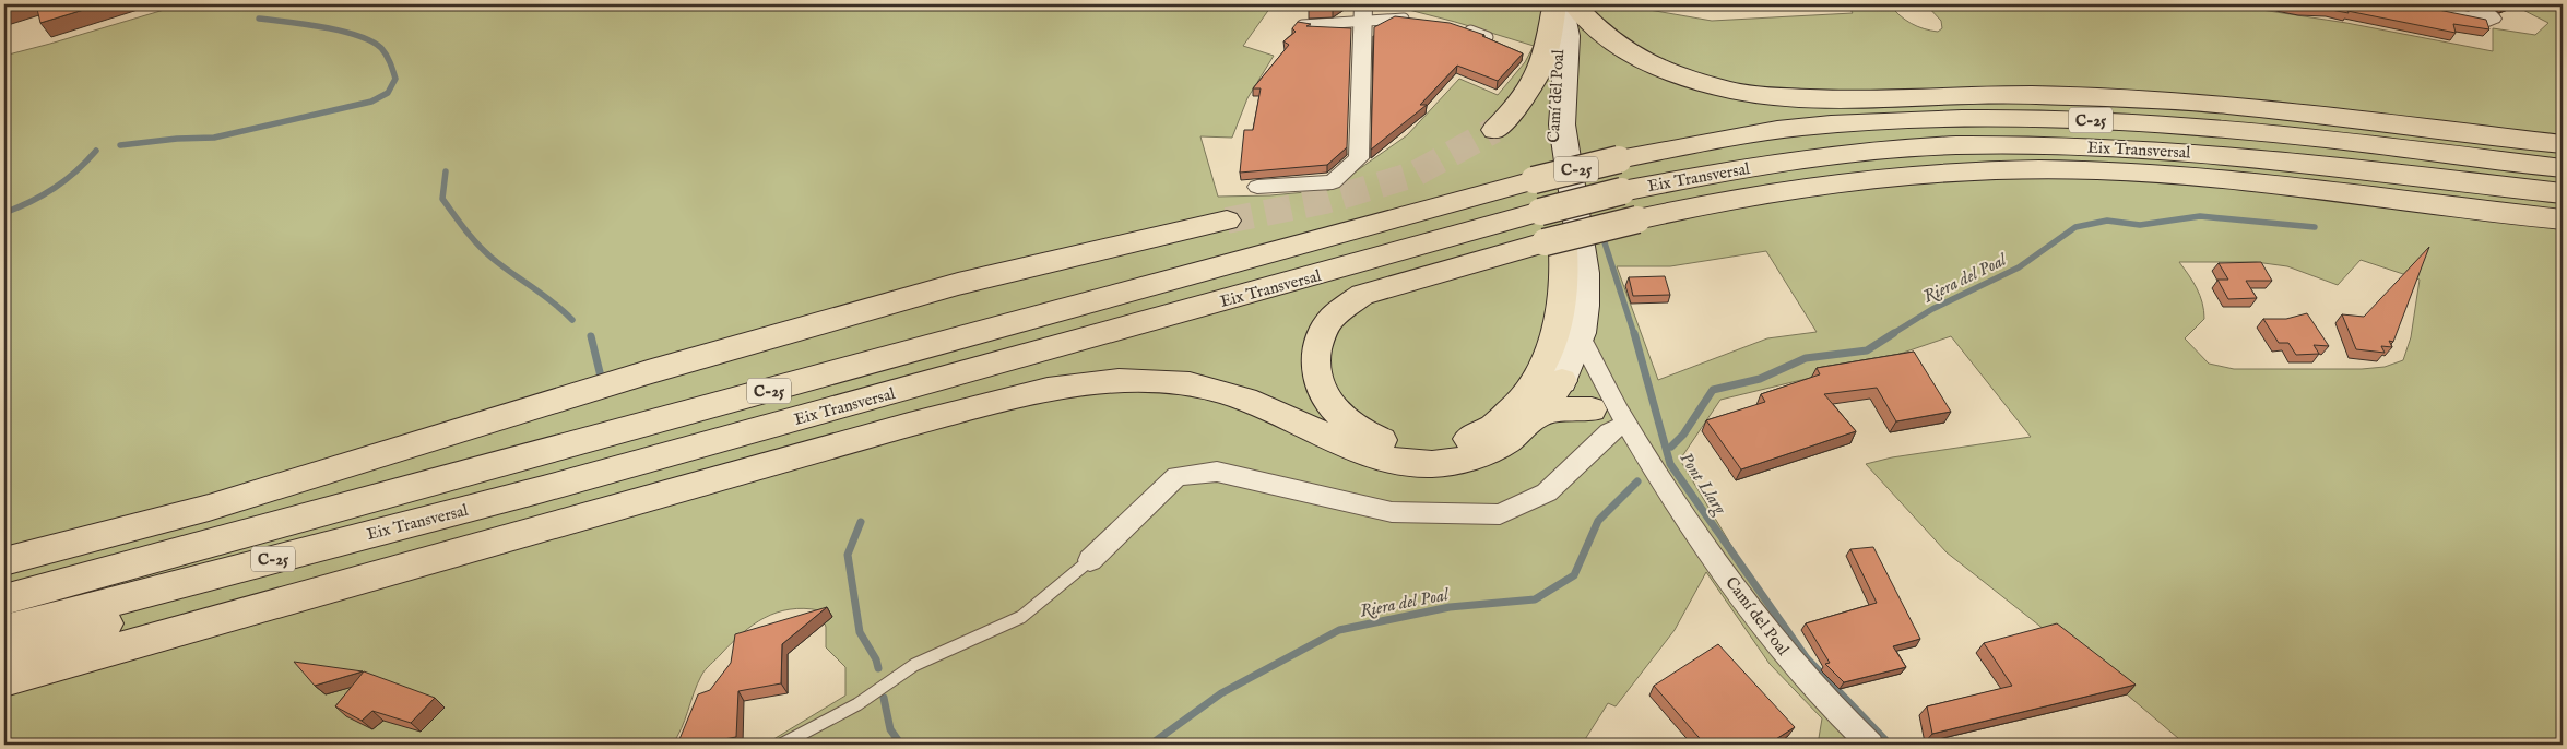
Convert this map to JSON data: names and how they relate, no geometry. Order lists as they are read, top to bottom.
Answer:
{
  "streets": {
    "highway": ["C-25", "Eix Transversal"],
    "street": ["Camí del Poal"]
  },
  "water": ["Riera del Poal", "Pont Llarg"]
}
